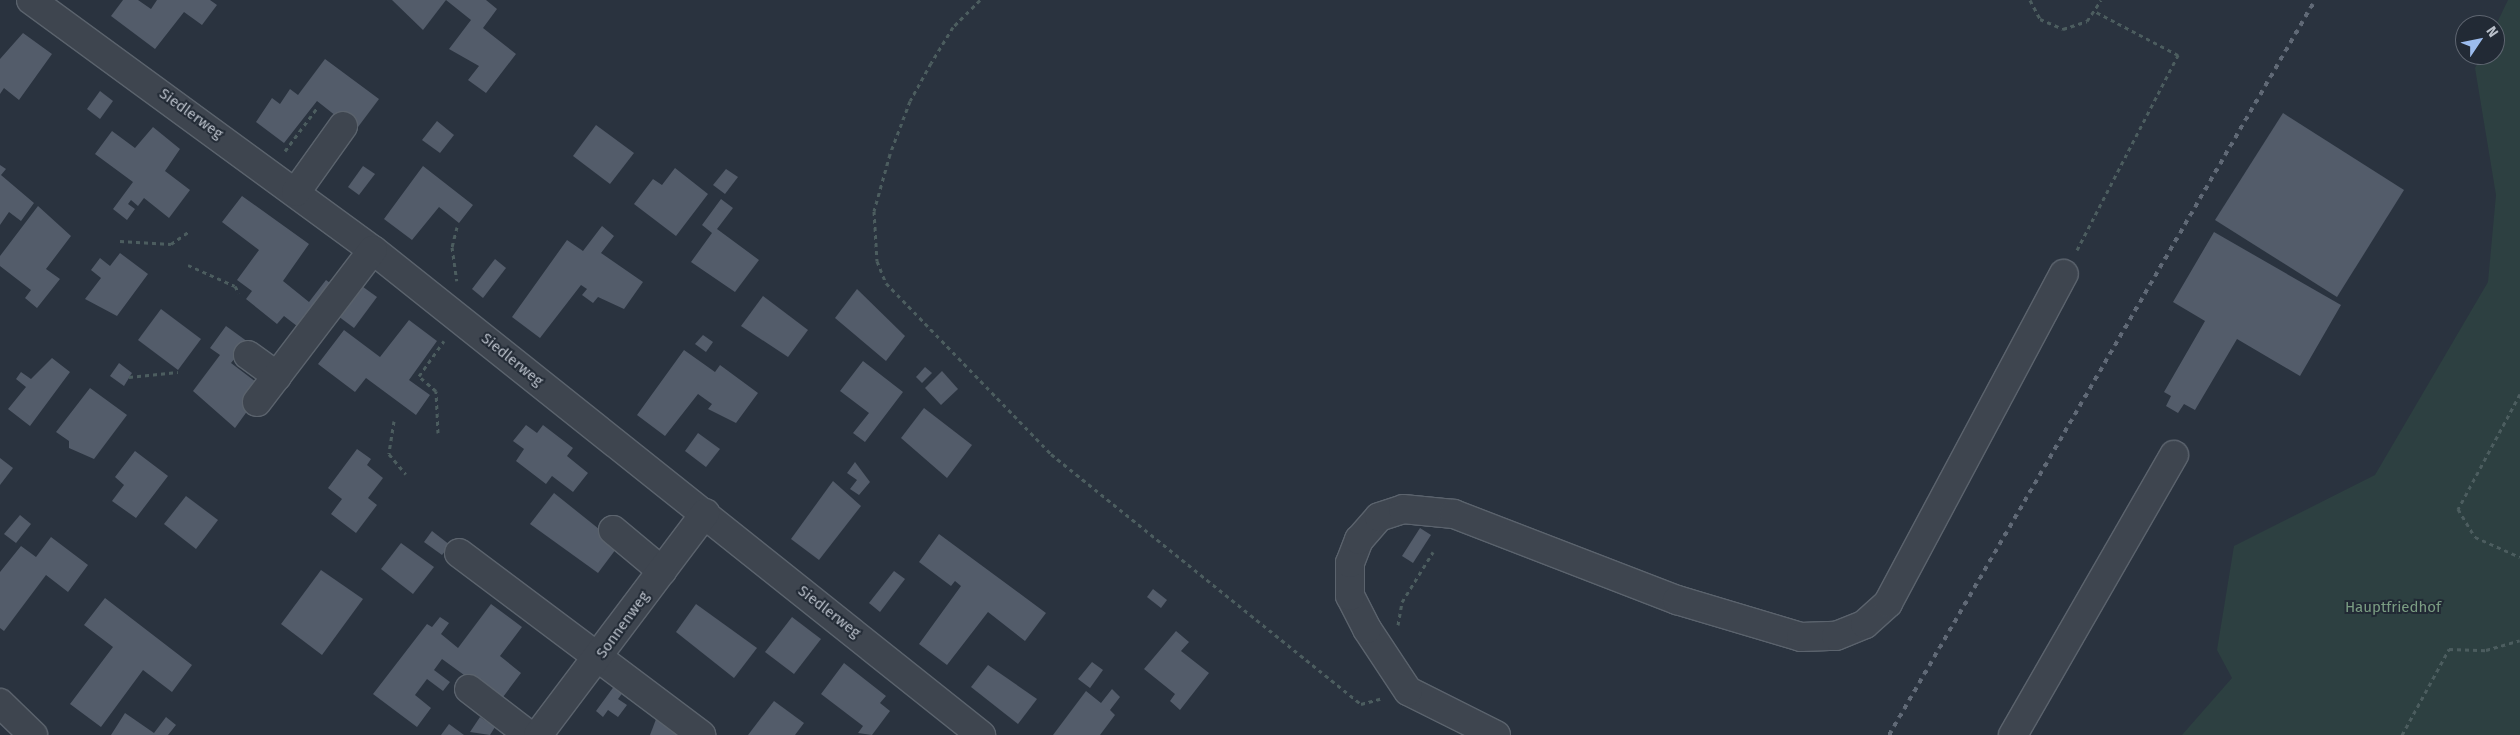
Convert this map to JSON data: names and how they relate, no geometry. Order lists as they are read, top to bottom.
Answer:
{
  "streets": {
    "street": ["Siedlerweg", "Sonnenweg"]
  },
  "crossings": [
    ["Siedlerweg", "Sonnenweg"]
  ],
  "parks": ["Hauptfriedhof"],
  "north": "top right"
}
